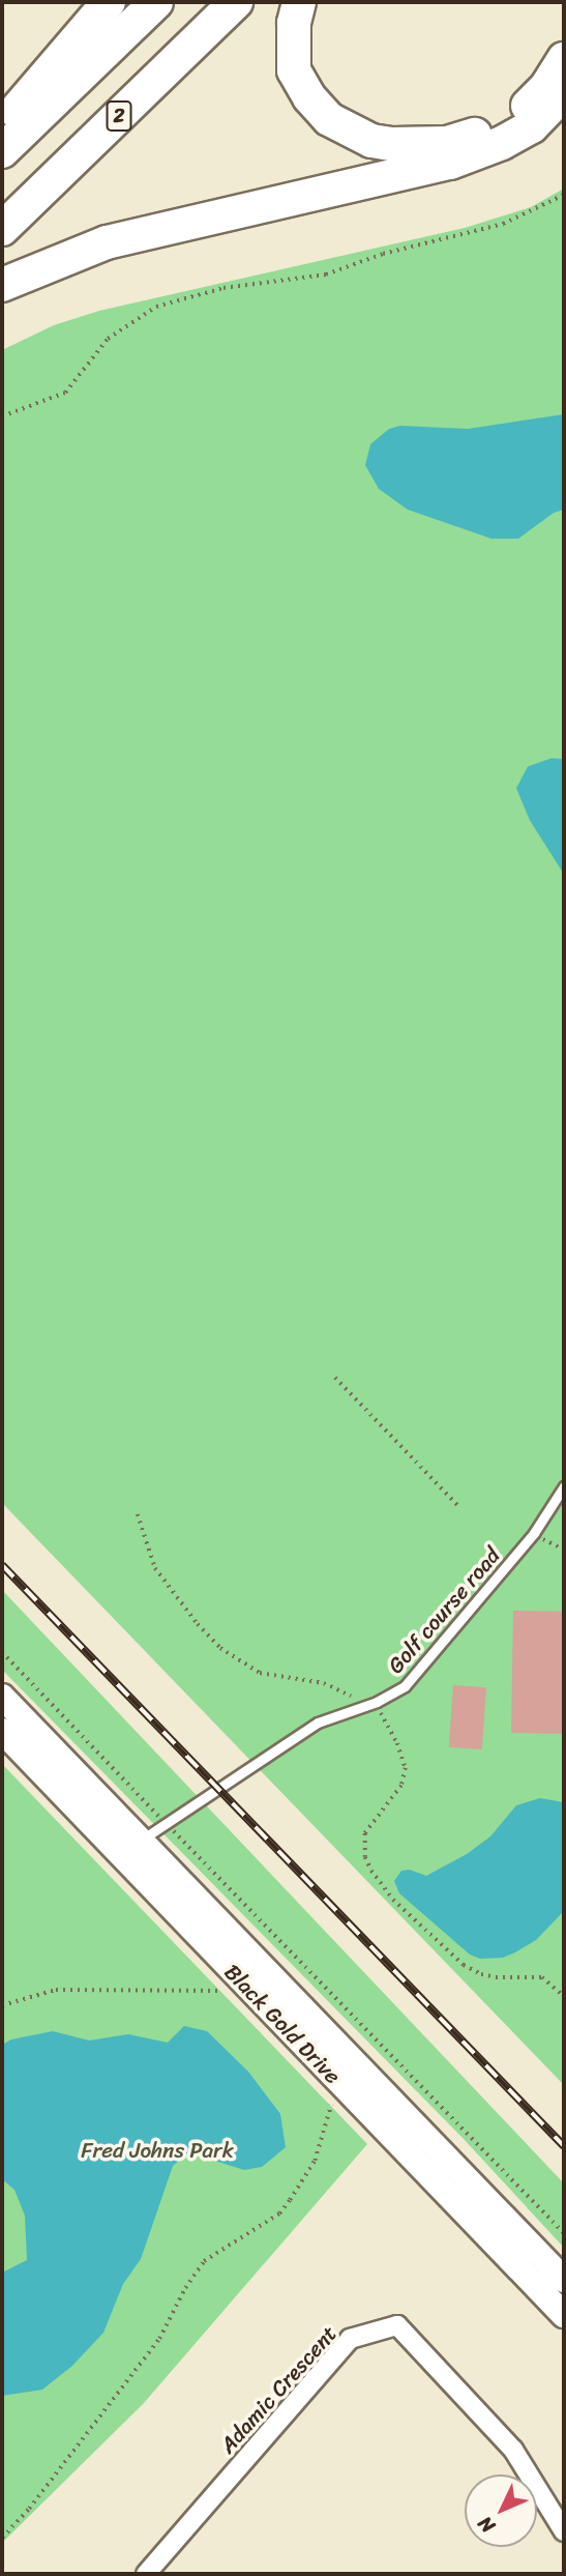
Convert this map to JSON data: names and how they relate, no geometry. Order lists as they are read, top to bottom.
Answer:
{
  "streets": {
    "highway": ["2"],
    "main road": ["Black Gold Drive"],
    "street": ["Adamic Crescent"],
    "lane": ["Golf course road"]
  },
  "crossings": [
    ["Golf course road", "Black Gold Drive"]
  ],
  "parks": ["Fred Johns Park"],
  "north": "bottom left"
}
